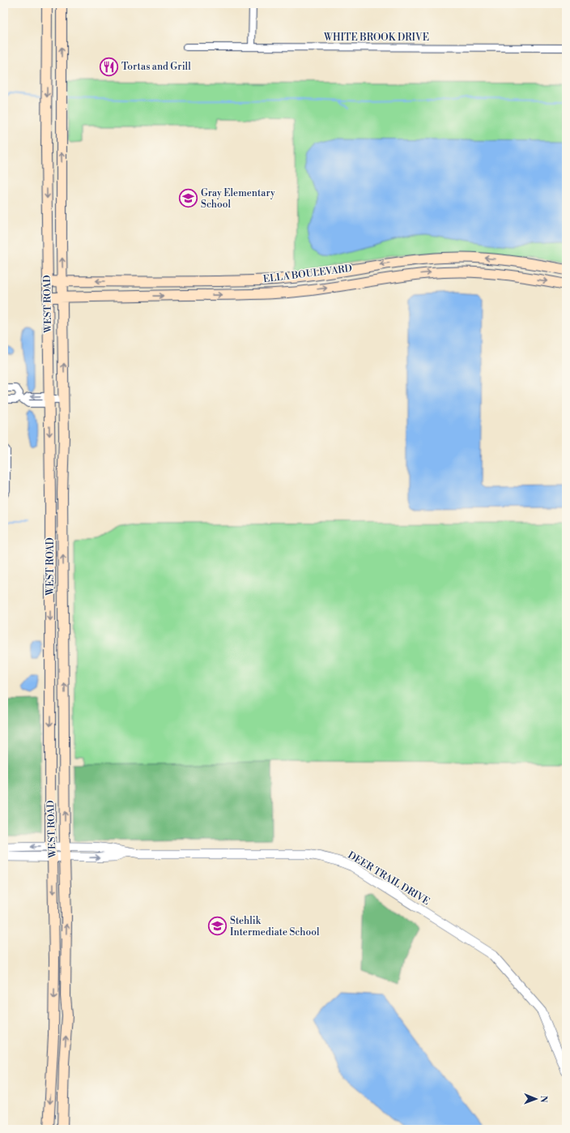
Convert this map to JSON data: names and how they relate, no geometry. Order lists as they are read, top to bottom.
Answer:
{
  "streets": {
    "main road": ["ELLA BOULEVARD", "WEST ROAD"],
    "street": ["WHITE BROOK DRIVE", "DEER TRAIL DRIVE"]
  },
  "crossings": [
    ["ELLA BOULEVARD", "WEST ROAD"],
    ["WEST ROAD", "DEER TRAIL DRIVE"]
  ],
  "places": {
    "restaurant": ["Tortas and Grill"],
    "school or university": ["Gray Elementary School", "Stehlik Intermediate School"]
  },
  "north": "right"
}
